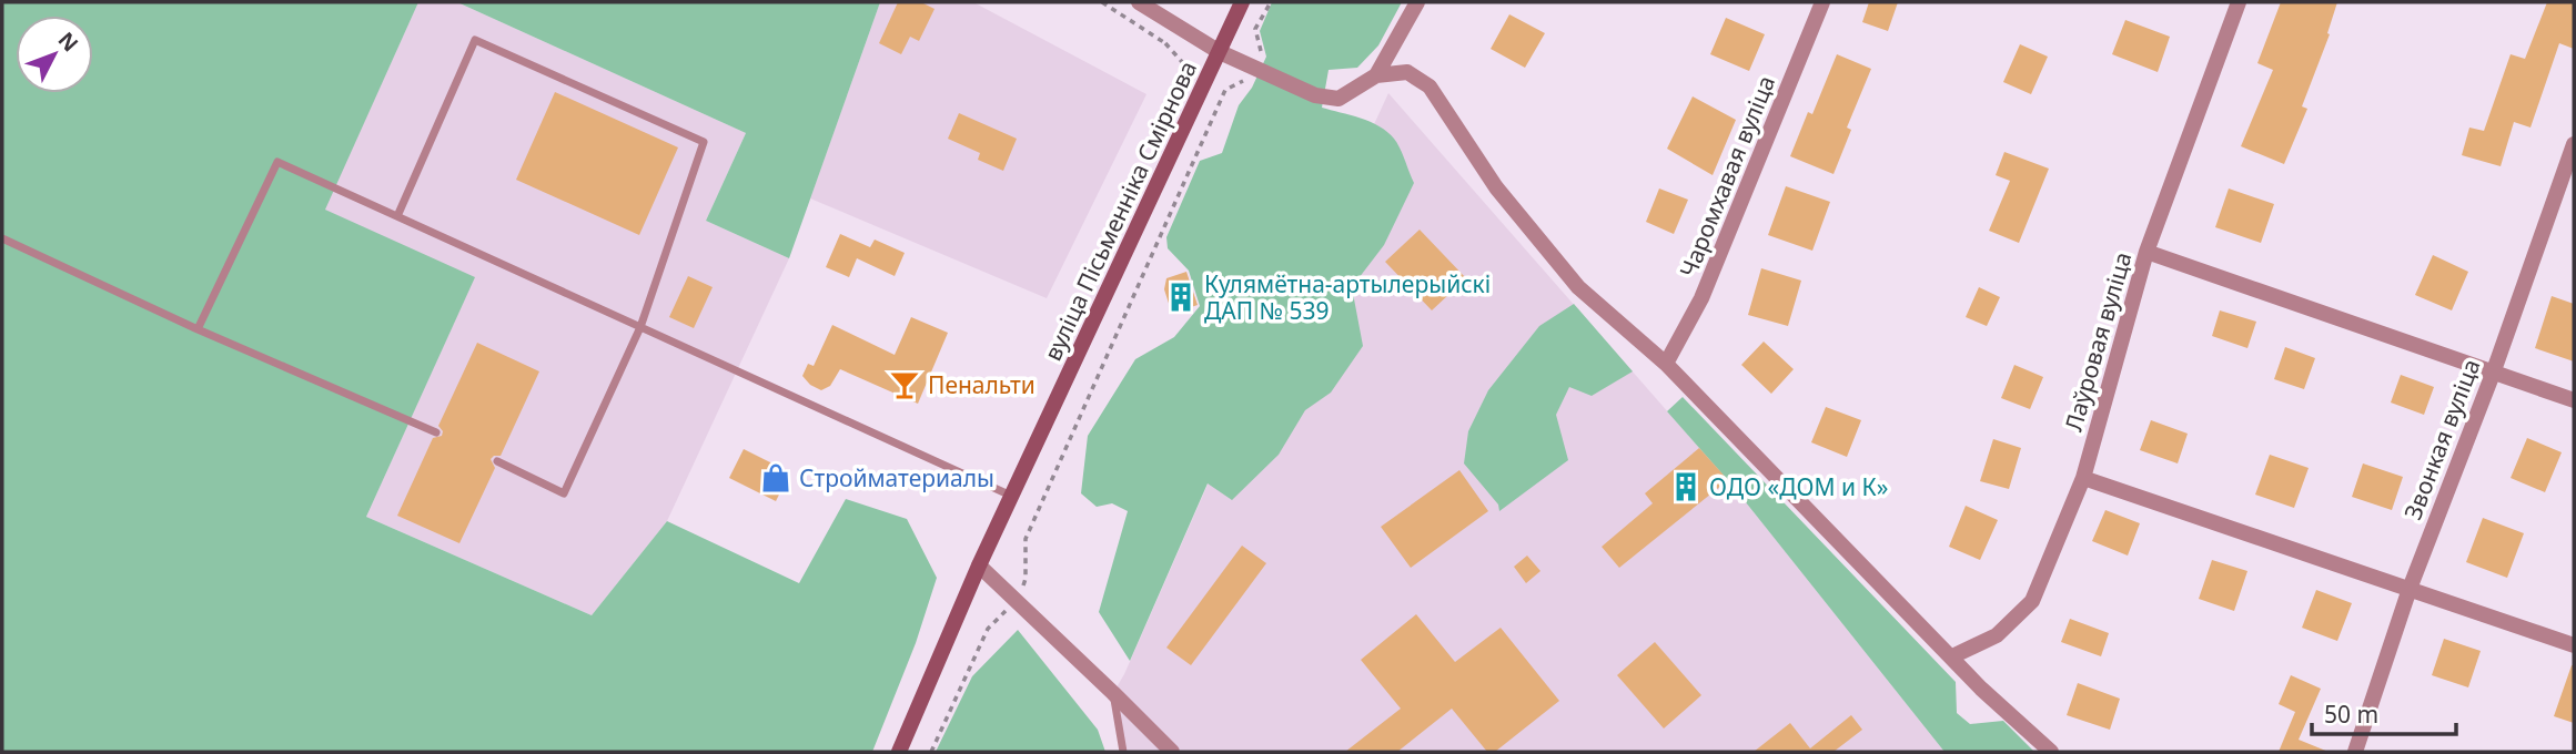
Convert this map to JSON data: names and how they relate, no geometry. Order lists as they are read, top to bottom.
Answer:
{
  "streets": {
    "main road": ["вуліца Пісьменніка Смірнова"],
    "street": ["Чаромхавая вуліца", "Лаўровая вуліца", "Звонкая вуліца"]
  },
  "places": {
    "building": ["Кулямётна-артылерыйскі ДАП № 539", "ОДО «ДОМ и К»"],
    "bar": ["Пенальти"],
    "shop": ["Стройматериалы"]
  },
  "scale_bar": "50 m",
  "north": "top right"
}
